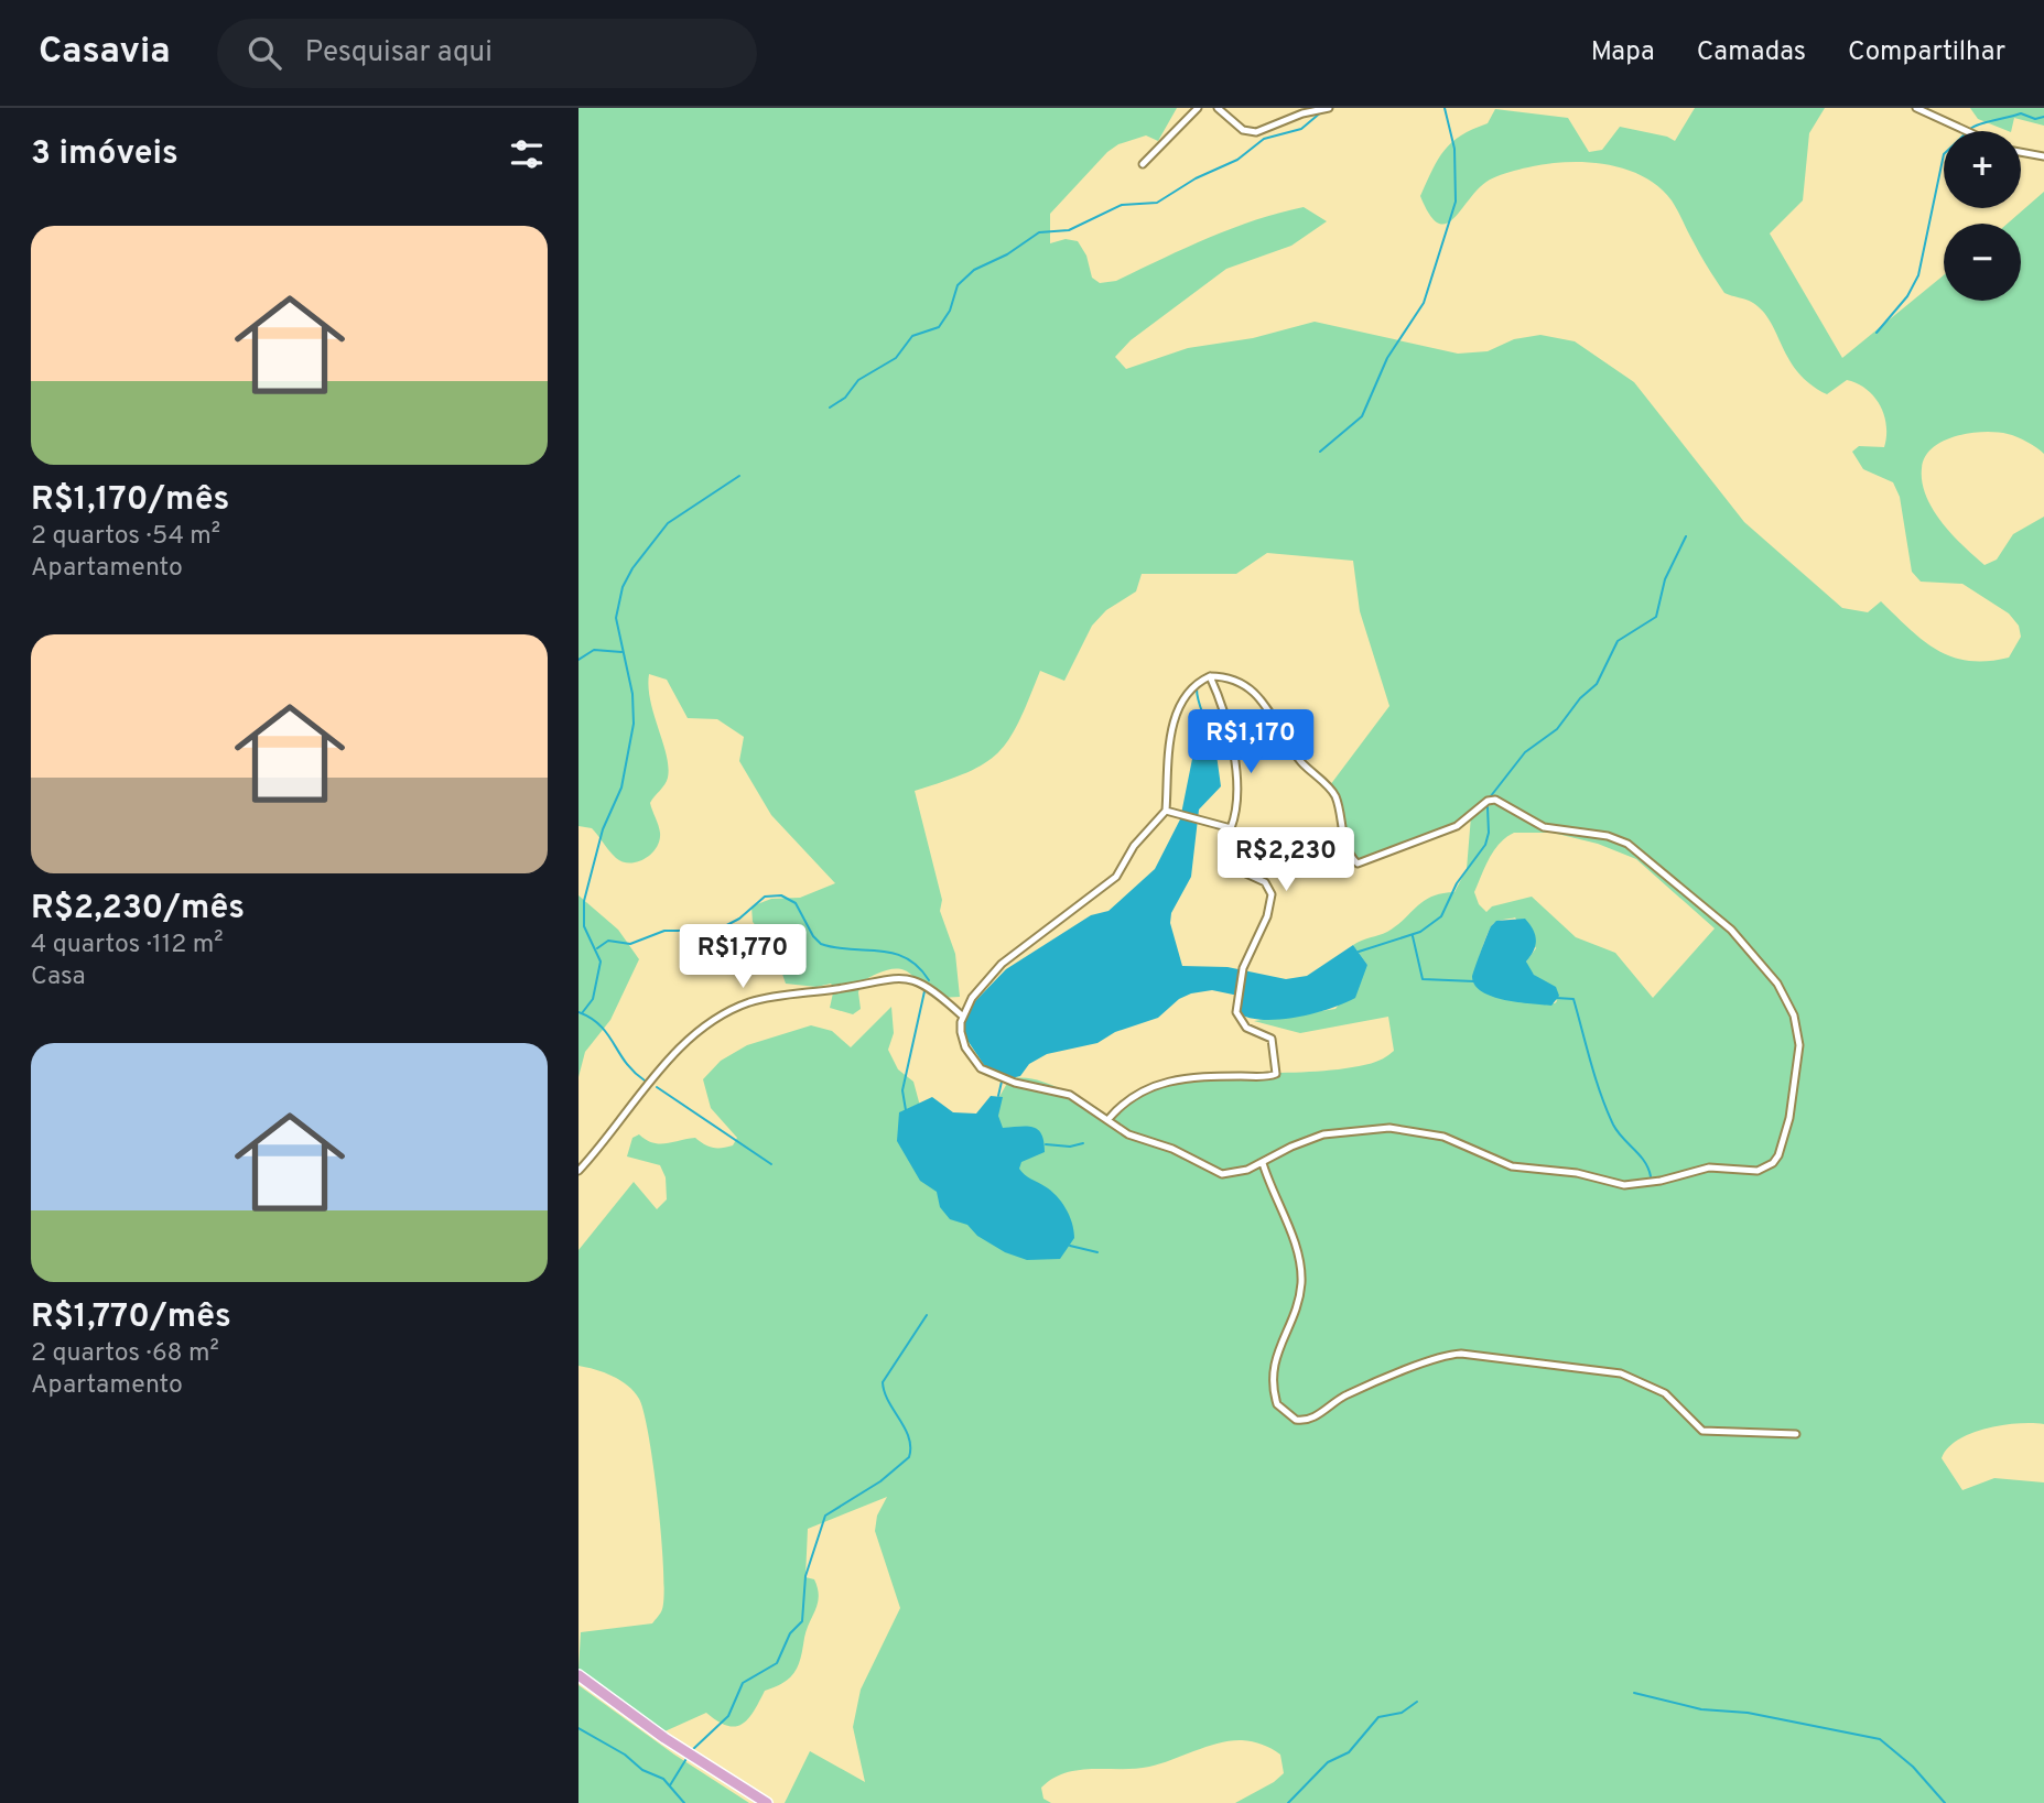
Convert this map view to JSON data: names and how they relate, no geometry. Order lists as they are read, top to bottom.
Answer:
{
  "page": {
    "header": "Casavia",
    "search": "Pesquisar aqui",
    "nav": ["Mapa", "Camadas", "Compartilhar"],
    "heading": "3 imóveis",
    "map_buttons": ["+", "−"],
    "list": [
      {
        "name": "R$1,170/mês",
        "note": "2 quartos · 54 m² · Apartamento"
      },
      {
        "name": "R$2,230/mês",
        "note": "4 quartos · 112 m² · Casa"
      },
      {
        "name": "R$1,770/mês",
        "note": "2 quartos · 68 m² · Apartamento"
      }
    ],
    "price": ["R$1,170", "R$2,230", "R$1,770"]
  }
}
